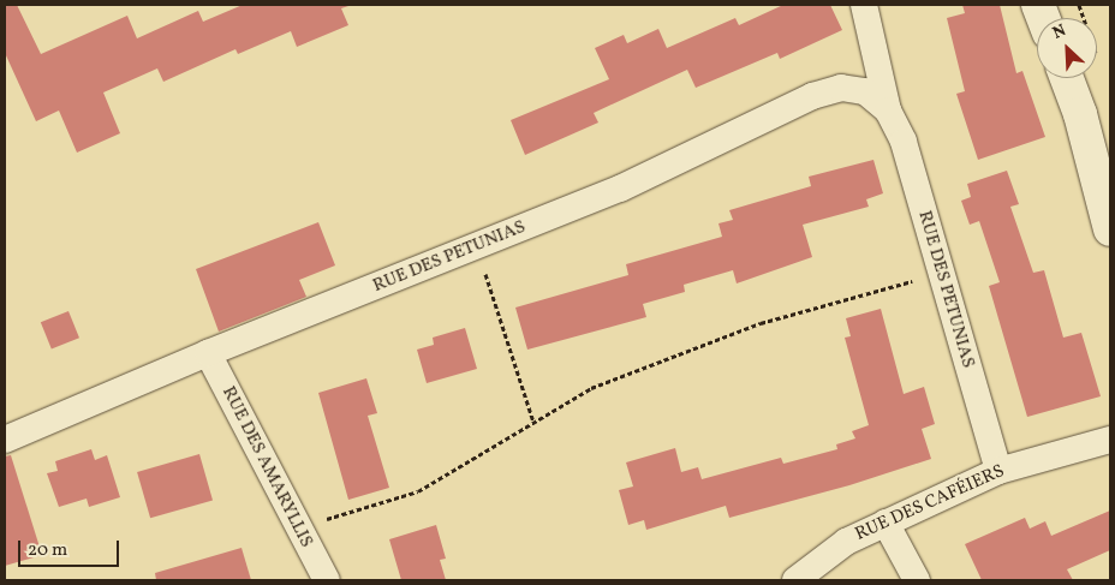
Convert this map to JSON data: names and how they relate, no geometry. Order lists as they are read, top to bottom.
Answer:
{
  "streets": {
    "street": ["RUE DES PETUNIAS", "RUE DES AMARYLLIS", "RUE DES CAFÉIERS"]
  },
  "crossings": [
    ["RUE DES PETUNIAS", "RUE DES AMARYLLIS"],
    ["RUE DES PETUNIAS", "RUE DES CAFÉIERS"]
  ],
  "scale_bar": "20 m",
  "north": "top left"
}
